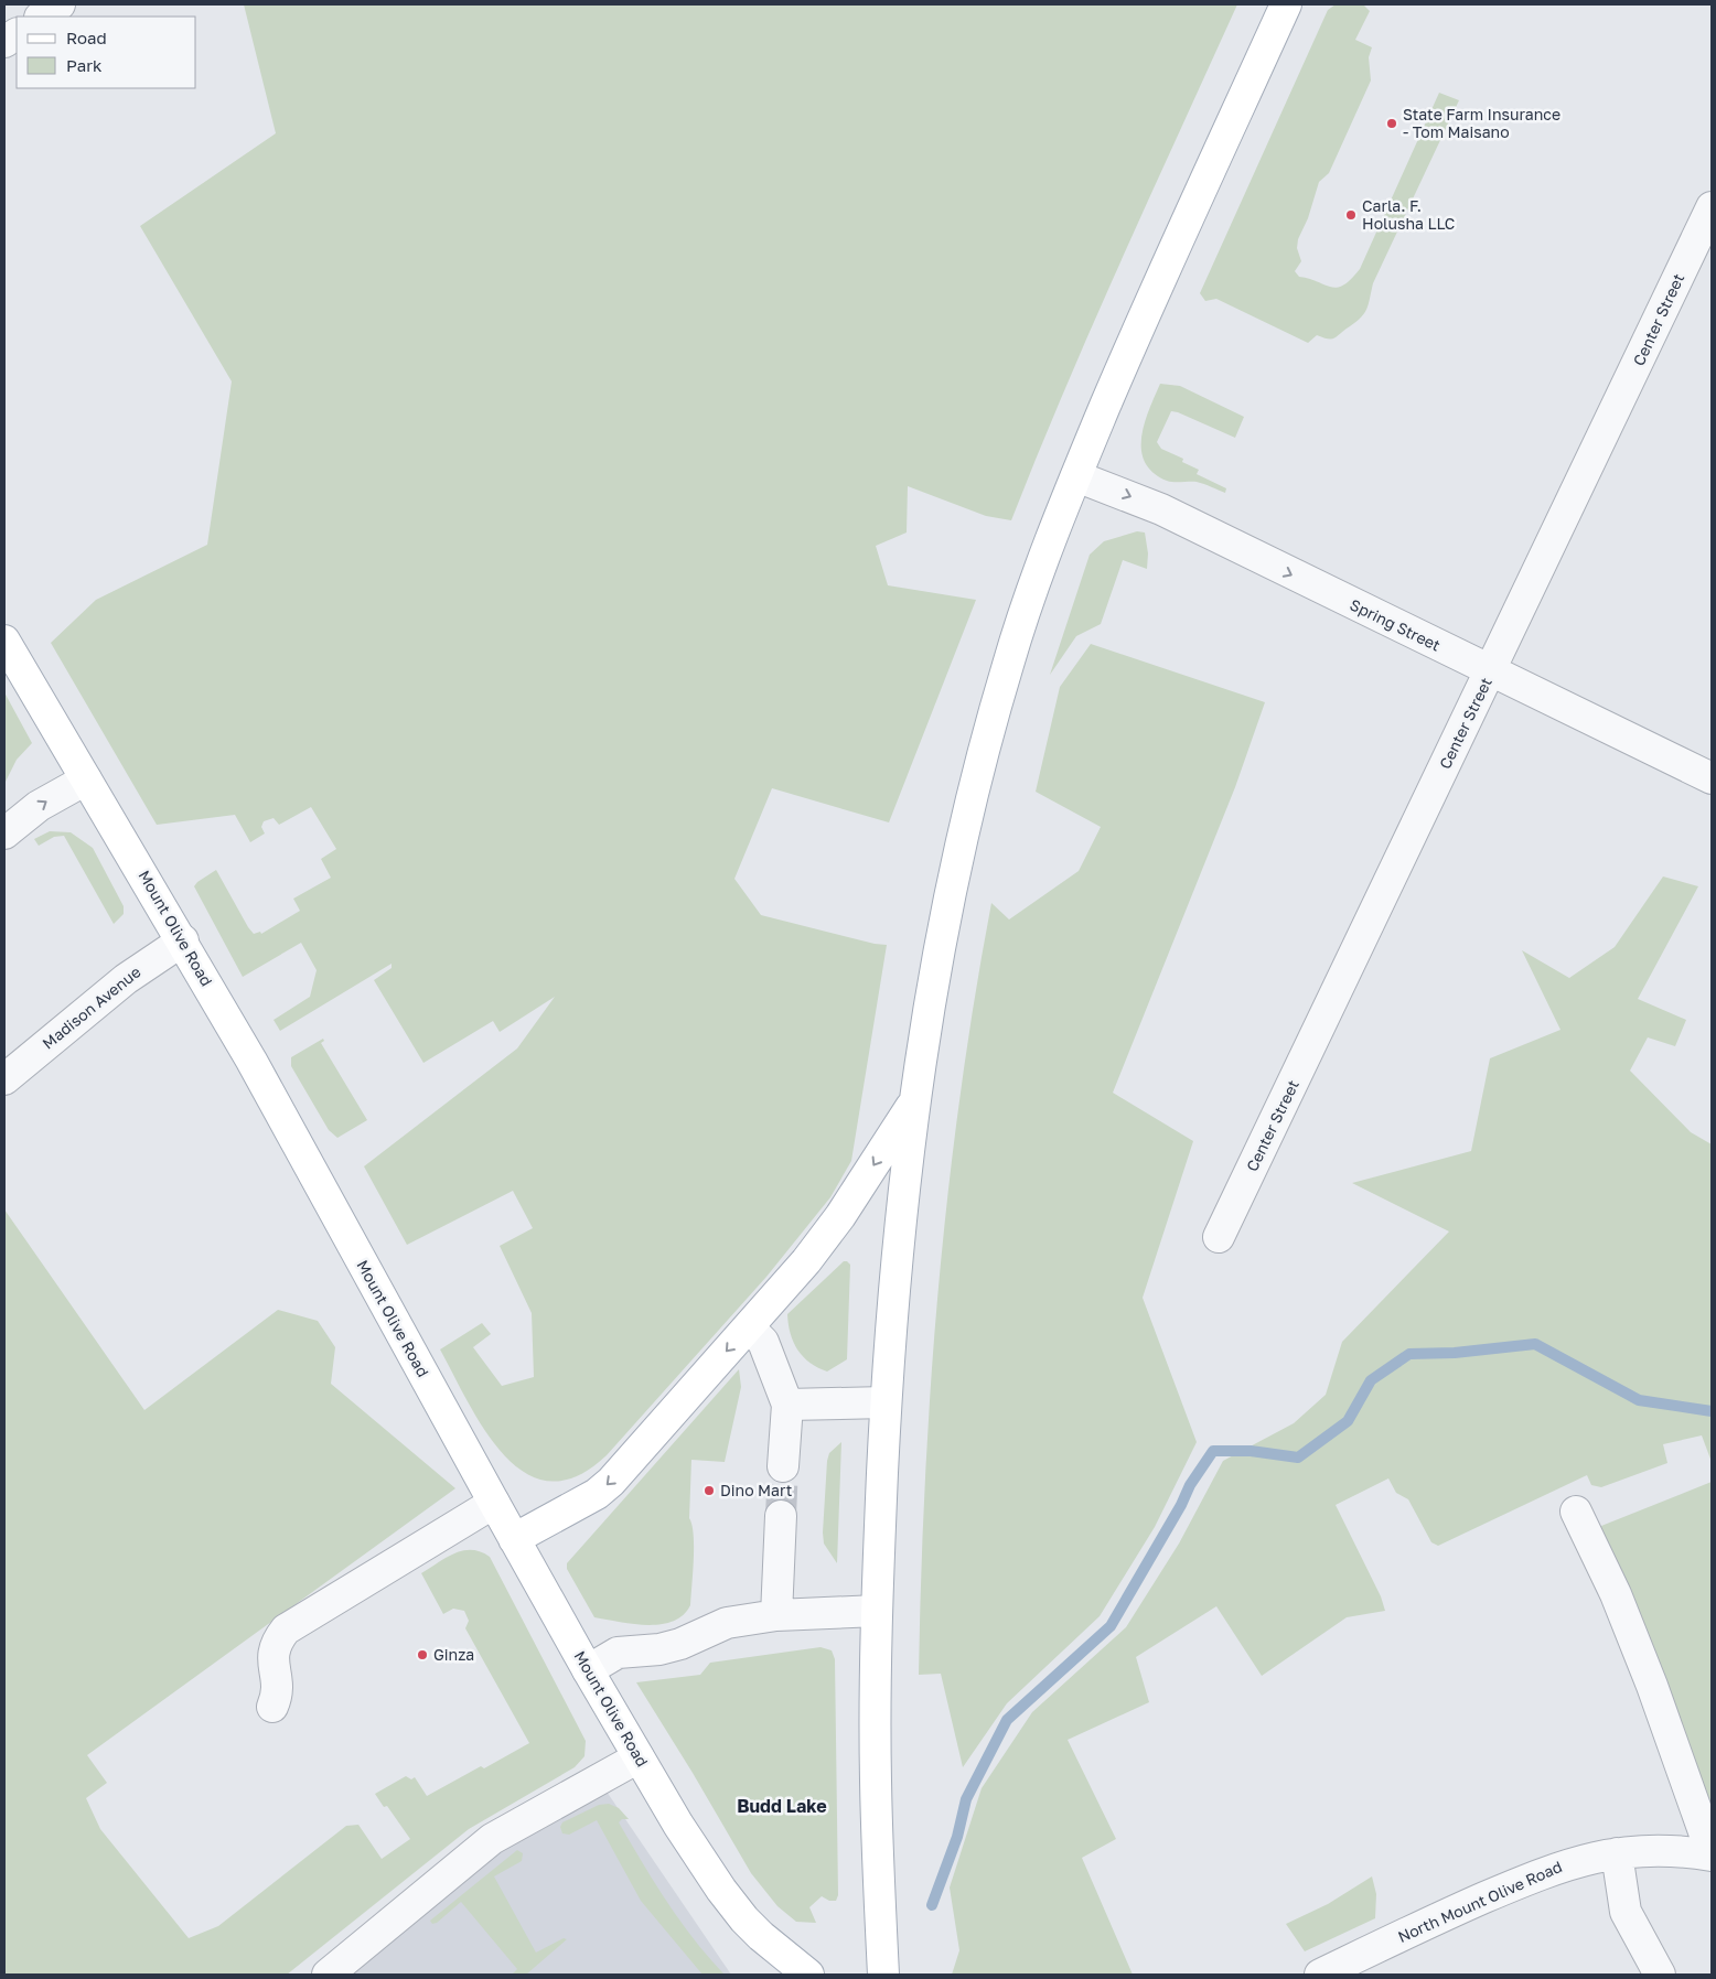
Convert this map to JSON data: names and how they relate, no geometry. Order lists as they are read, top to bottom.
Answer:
{
  "streets": {
    "main road": ["Mount Olive Road"],
    "street": [
      "Center Street",
      "Spring Street",
      "Madison Avenue",
      "North Mount Olive Road"
    ]
  },
  "crossings": [
    ["Center Street", "Spring Street"],
    ["Mount Olive Road", "Madison Avenue"]
  ],
  "one_way": ["Spring Street"],
  "districts": ["Budd Lake"],
  "places": [
    "State Farm Insurance - Tom Maisano",
    "Carla. F. Holusha LLC",
    "Dino Mart",
    "Ginza"
  ],
  "legend": ["Road", "Park"]
}
